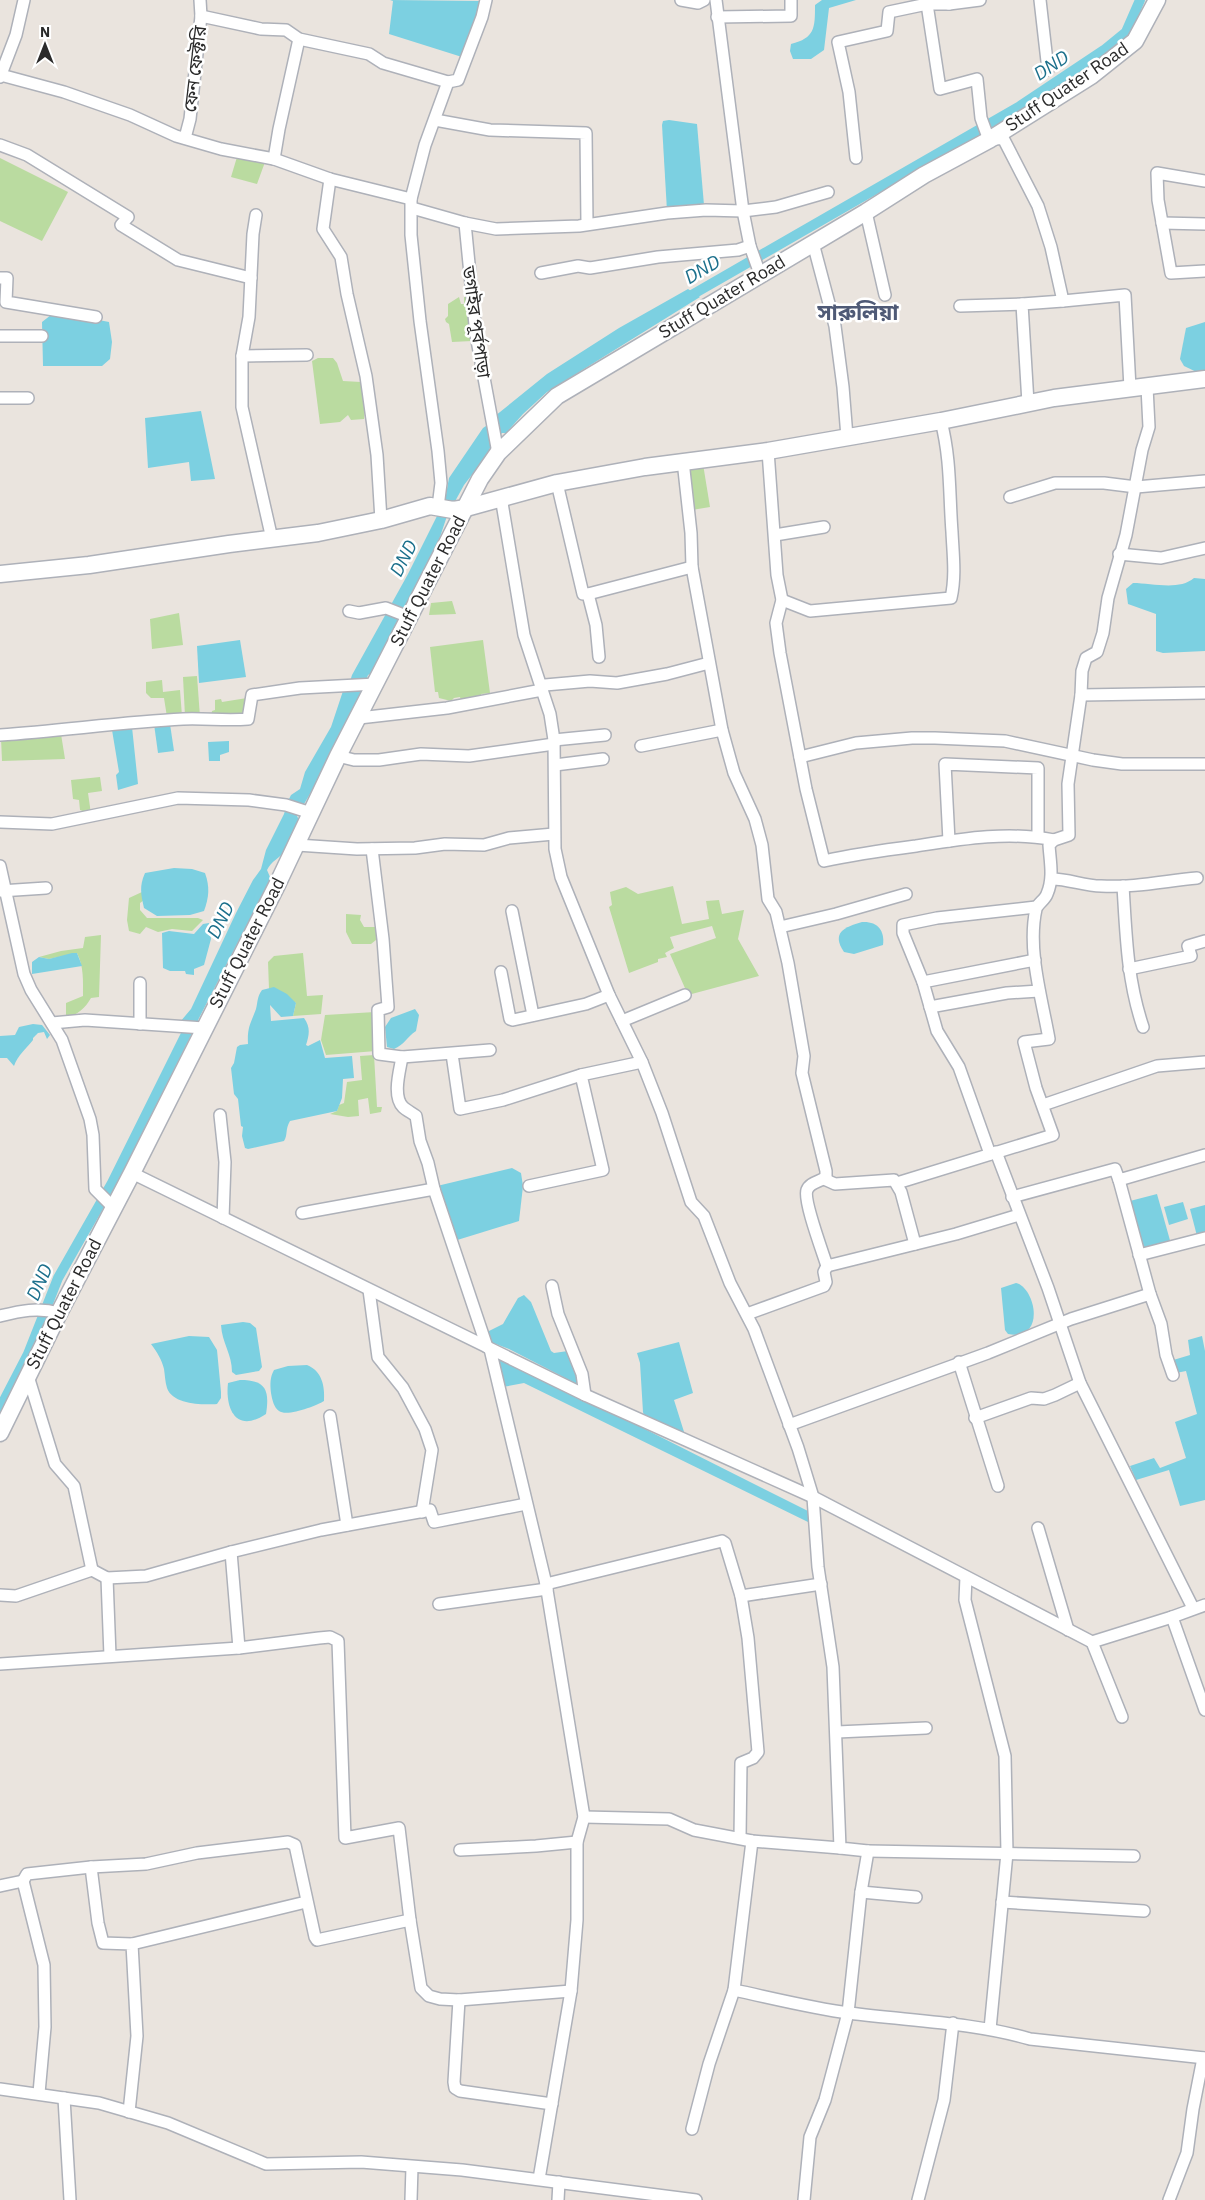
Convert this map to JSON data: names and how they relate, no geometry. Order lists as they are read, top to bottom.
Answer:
{
  "streets": {
    "street": ["ফেন ফেক্টরি", "Stuff Quater Road", "ডগাইর পূর্বপাড়া"]
  },
  "crossings": [
    ["Stuff Quater Road", "ডগাইর পূর্বপাড়া"]
  ],
  "districts": ["সারুলিয়া"],
  "water": ["DND"],
  "north": "top"
}
